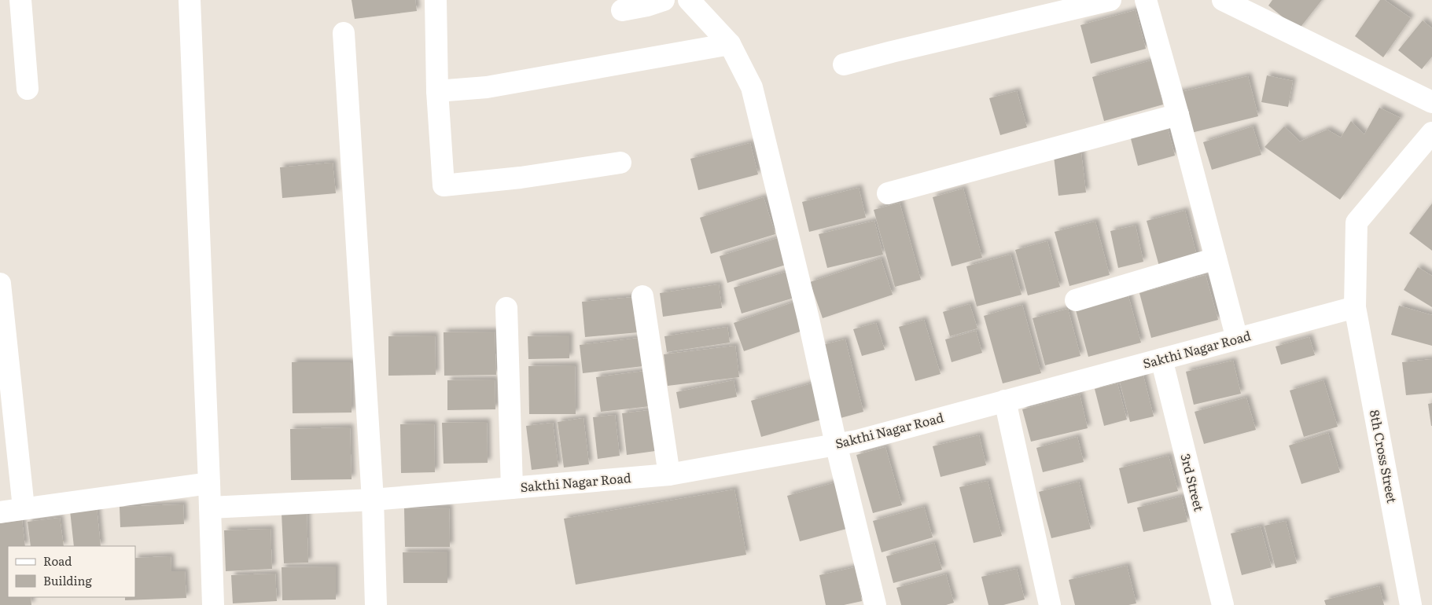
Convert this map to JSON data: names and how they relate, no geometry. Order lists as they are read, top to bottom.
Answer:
{
  "streets": {
    "street": ["Sakthi Nagar Road", "8th Cross Street", "3rd Street"]
  },
  "crossings": [
    ["Sakthi Nagar Road", "8th Cross Street"],
    ["Sakthi Nagar Road", "3rd Street"]
  ],
  "legend": ["Road", "Building"]
}
